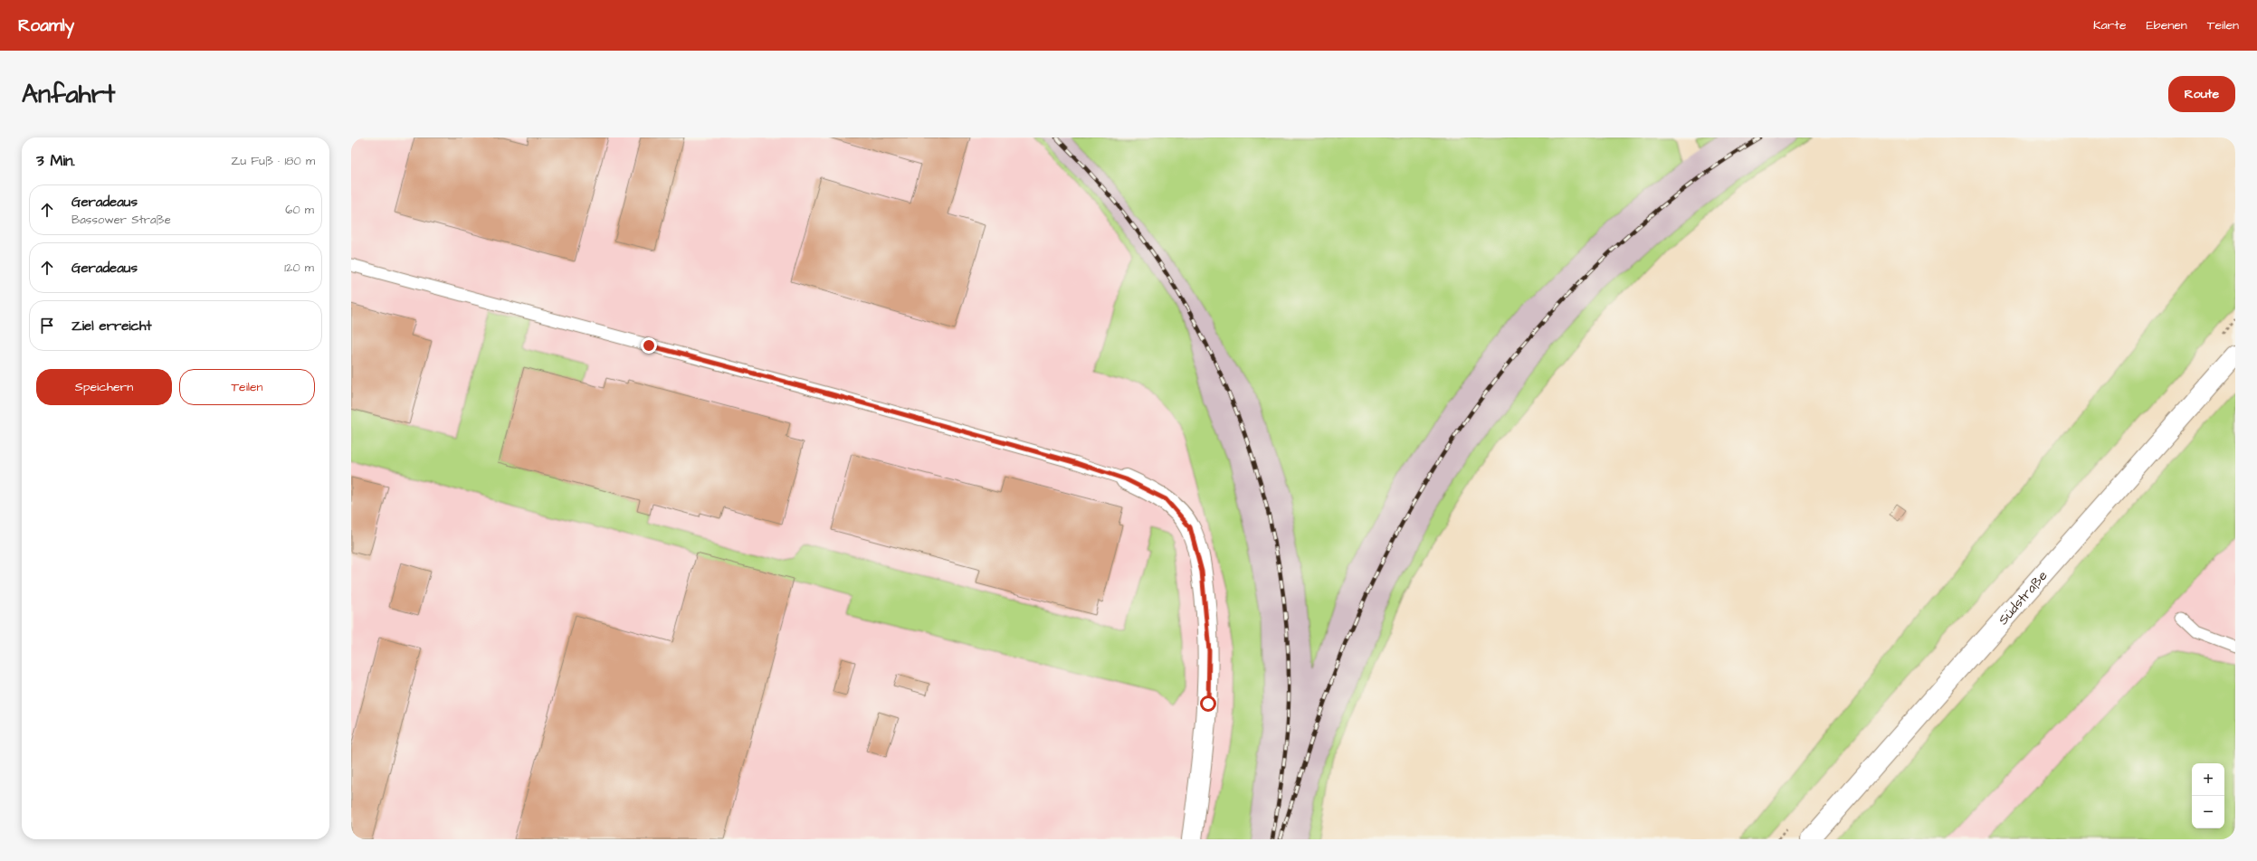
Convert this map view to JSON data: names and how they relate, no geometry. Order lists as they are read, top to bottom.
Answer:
{
  "streets": {
    "street": ["Südstraße"]
  },
  "page": {
    "header": "Roamly",
    "nav": ["Karte", "Ebenen", "Teilen"],
    "buttons": [
      "Route",
      ["Speichern", "Teilen"]
    ],
    "title": "Anfahrt",
    "heading": ["3 Min.", "Zu Fuß · 180 m"],
    "list": [
      ["Geradeaus", "Bassower Straße", "60 m"],
      ["Geradeaus", "120 m"],
      "Ziel erreicht"
    ],
    "map_buttons": ["+", "−"]
  }
}
